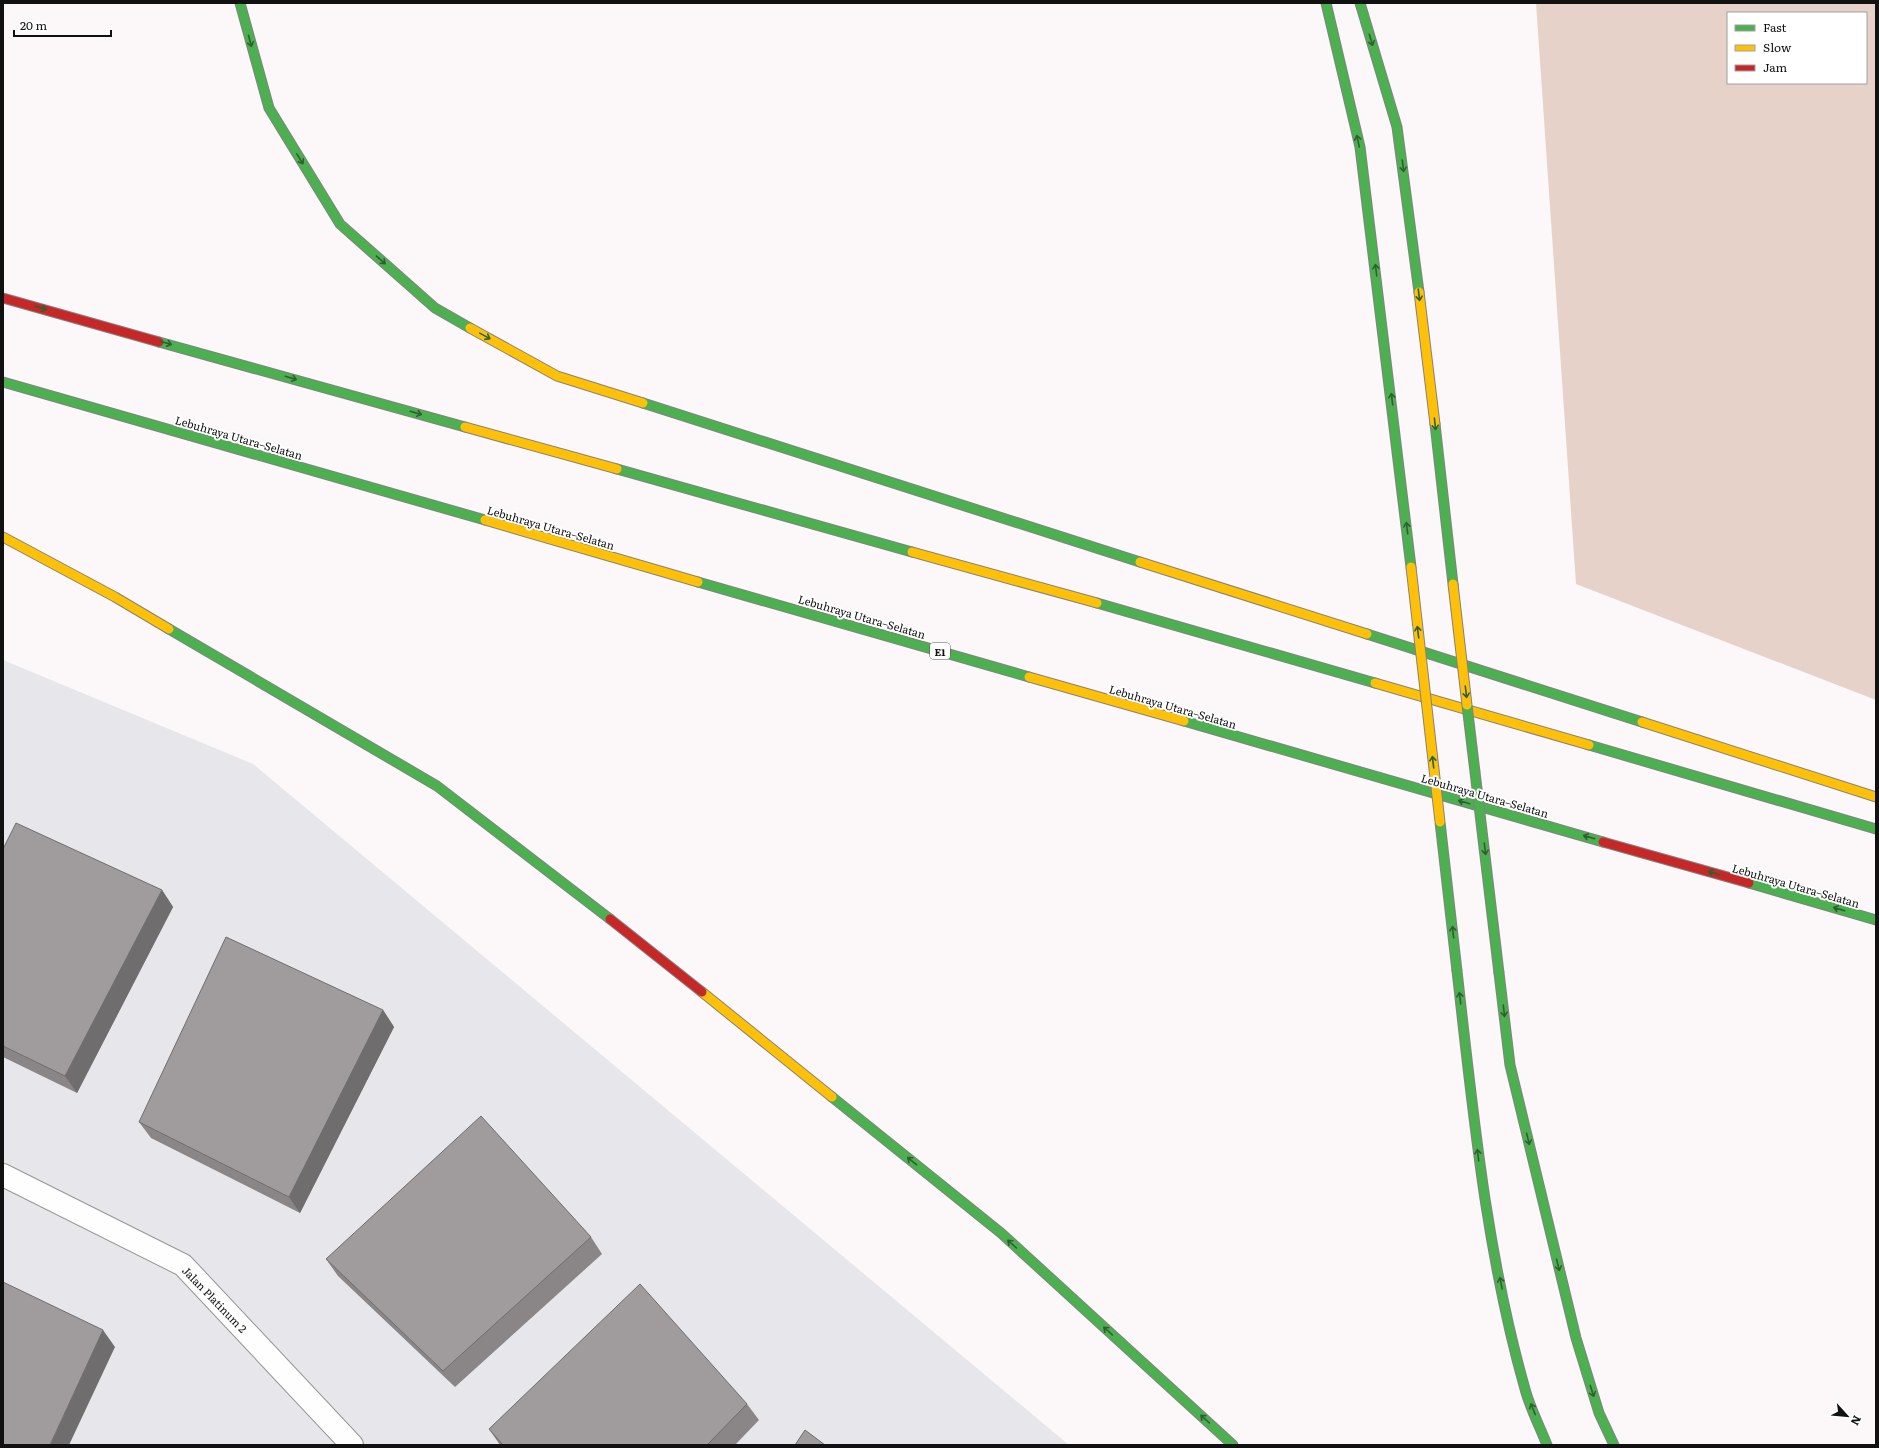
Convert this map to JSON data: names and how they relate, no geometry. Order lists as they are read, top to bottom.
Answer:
{
  "streets": {
    "highway": ["Lebuhraya Utara–Selatan", "E1"],
    "street": ["Jalan Platinum 2"]
  },
  "one_way": ["Lebuhraya Utara–Selatan"],
  "legend": ["Fast", "Slow", "Jam"],
  "scale_bar": "20 m",
  "north": "bottom right"
}
